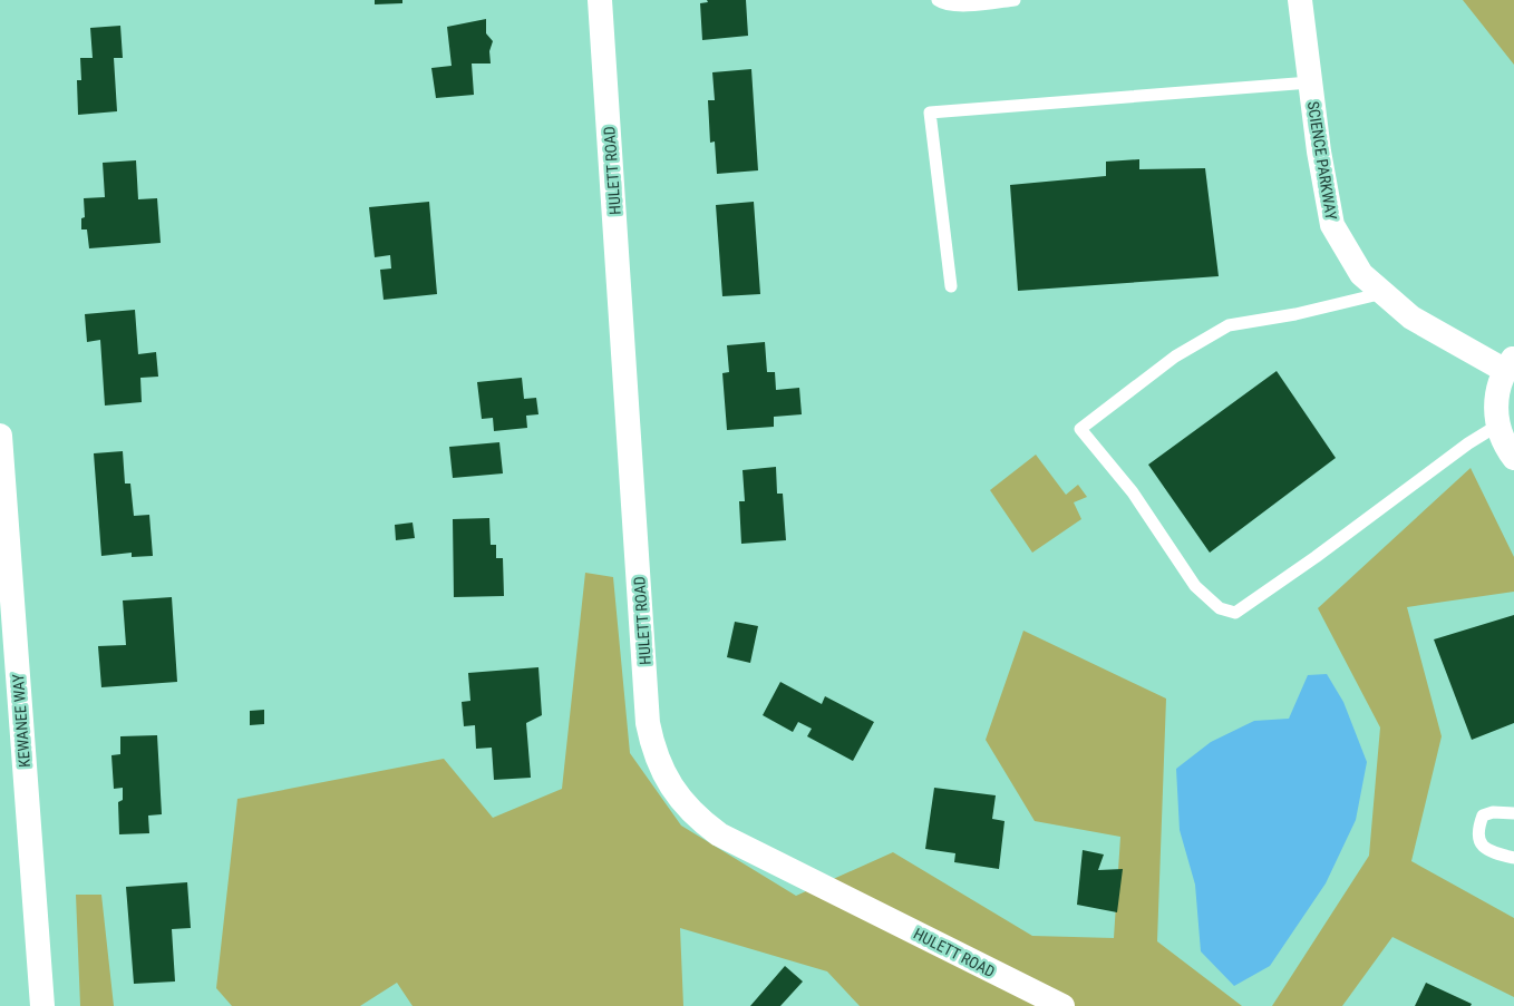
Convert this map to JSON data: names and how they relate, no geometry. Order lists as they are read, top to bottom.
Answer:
{
  "streets": {
    "street": ["SCIENCE PARKWAY", "HULETT ROAD", "KEWANEE WAY"]
  }
}
